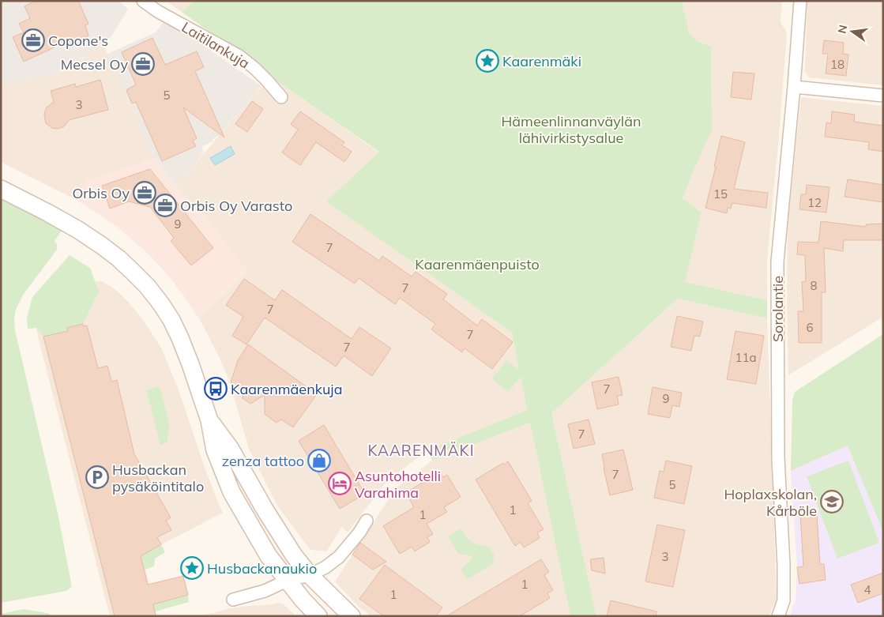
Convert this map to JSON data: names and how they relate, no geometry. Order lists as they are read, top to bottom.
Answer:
{
  "streets": {
    "street": ["Laitilankuja", "Sorolantie"]
  },
  "districts": ["KAARENMÄKI"],
  "parks": ["Hämeenlinnanväylän lähivirkistysalue", "Kaarenmäenpuisto"],
  "places": {
    "office": [
      "Copone's",
      "Mecsel Oy",
      "Orbis Oy",
      "Orbis Oy Varasto"
    ],
    "place": ["Kaarenmäki", "Husbackanaukio"],
    "bus stop": ["Kaarenmäenkuja"],
    "shop": ["zenza tattoo"],
    "parking": ["Husbackan pysäköintitalo"],
    "hotel": ["Asuntohotelli Varahima"],
    "school or university": ["Hoplaxskolan, Kårböle"]
  },
  "house_numbers": [
    "18",
    "5",
    "3",
    "15",
    "12",
    "9",
    "7",
    "8",
    "7",
    "7",
    "6",
    "7",
    "7",
    "11a",
    "7",
    "9",
    "7",
    "7",
    "5",
    "1",
    "1",
    "3",
    "1",
    "4",
    "1"
  ],
  "north": "left"
}
